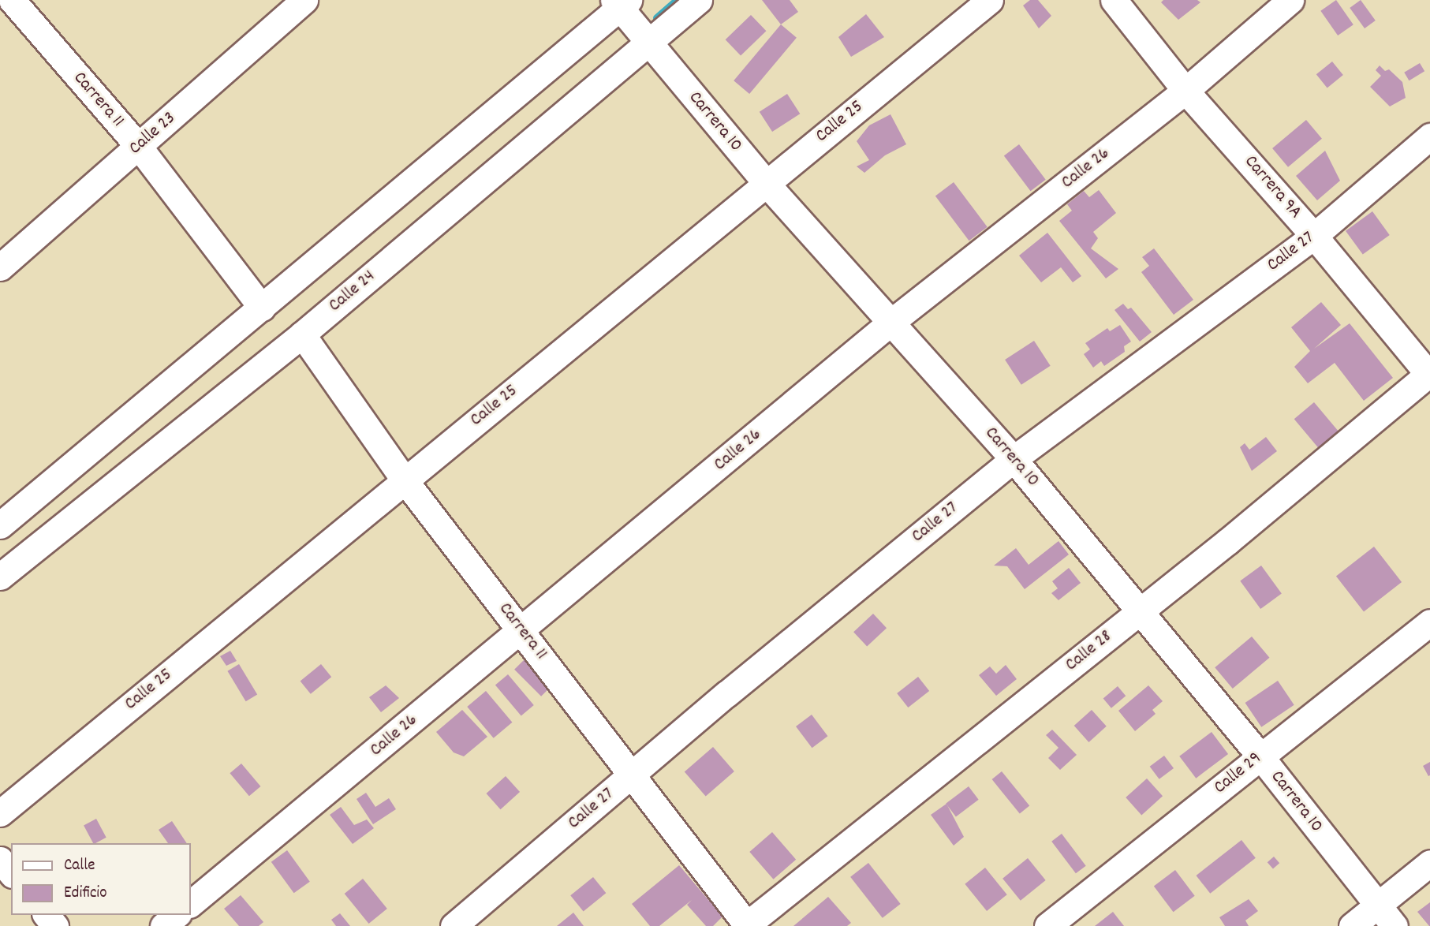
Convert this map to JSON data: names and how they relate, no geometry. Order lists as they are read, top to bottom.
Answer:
{
  "streets": {
    "street": [
      "Carrera 11",
      "Carrera 10",
      "Calle 25",
      "Calle 23",
      "Calle 26",
      "Carrera 9A",
      "Calle 27",
      "Calle 24",
      "Calle 28",
      "Calle 29"
    ]
  },
  "crossings": [
    ["Carrera 11", "Calle 25"],
    ["Carrera 11", "Calle 23"],
    ["Carrera 11", "Calle 26"],
    ["Carrera 11", "Calle 27"],
    ["Carrera 11", "Calle 24"],
    ["Carrera 11", "Calle 28"],
    ["Carrera 10", "Calle 25"],
    ["Carrera 10", "Calle 26"],
    ["Carrera 10", "Calle 27"],
    ["Carrera 10", "Calle 24"],
    ["Carrera 10", "Calle 28"],
    ["Carrera 10", "Calle 29"],
    ["Calle 26", "Carrera 9A"],
    ["Carrera 9A", "Calle 27"],
    ["Carrera 9A", "Calle 28"]
  ],
  "legend": ["Calle", "Edificio"]
}
